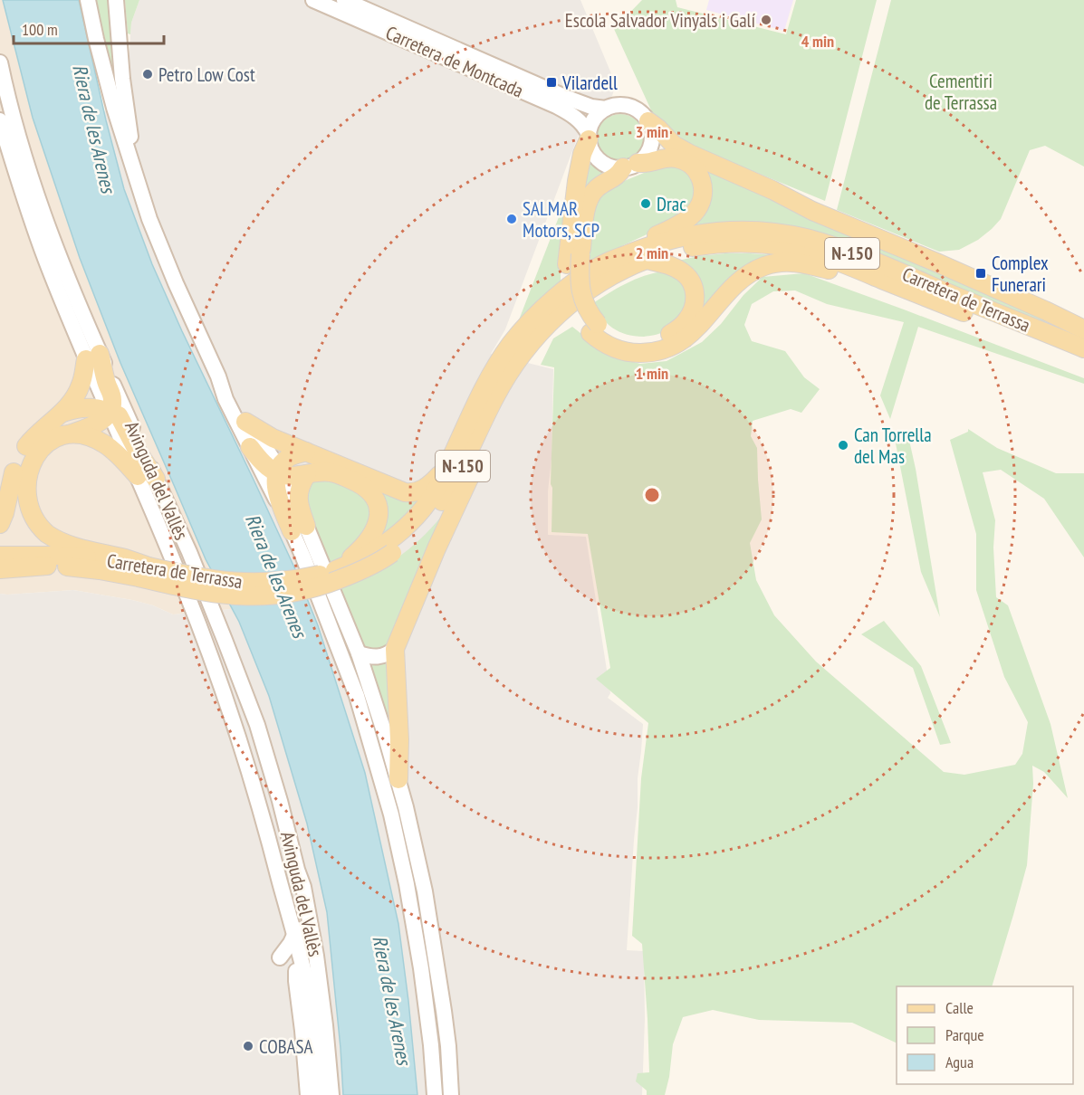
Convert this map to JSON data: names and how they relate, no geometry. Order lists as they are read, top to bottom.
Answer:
{
  "streets": {
    "main road": [
      "Carretera de Montcada",
      "N-150",
      "Carretera de Terrassa",
      "Avinguda del Vallès"
    ]
  },
  "water": ["Riera de les Arenes"],
  "parks": ["Cementiri de Terrassa"],
  "places": {
    "other": [
      "Escola Salvador Vinyals i Galí",
      "Petro Low Cost",
      "Drac",
      "SALMAR Motors, SCP",
      "Can Torrella del Mas",
      "COBASA"
    ],
    "transit": ["Vilardell", "Complex Funerari"]
  },
  "legend": ["Calle", "Parque", "Agua"],
  "scale_bar": "100 m",
  "rings": [
    "4 min",
    "3 min",
    "2 min",
    "1 min"
  ]
}
